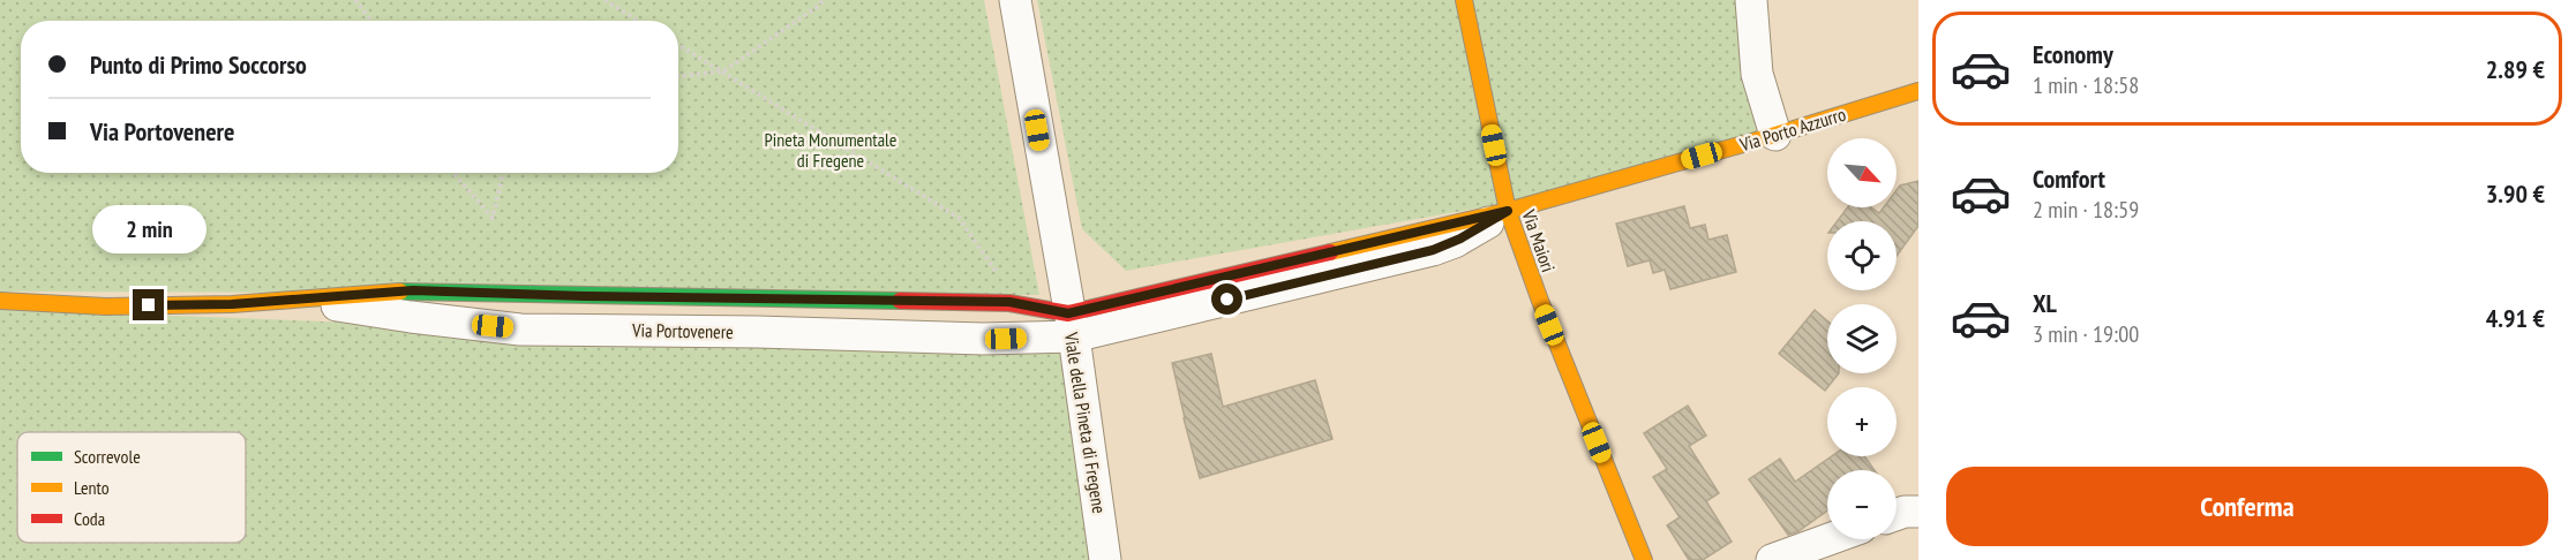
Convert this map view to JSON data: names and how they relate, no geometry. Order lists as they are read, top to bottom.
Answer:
{
  "streets": {
    "street": [
      "Via Porto Azzurro",
      "Via Maiori",
      "Via Portovenere",
      "Viale della Pineta di Fregene"
    ]
  },
  "crossings": [
    ["Via Porto Azzurro", "Via Maiori"],
    ["Via Porto Azzurro", "Via Portovenere"],
    ["Via Porto Azzurro", "Viale della Pineta di Fregene"],
    ["Via Portovenere", "Viale della Pineta di Fregene"]
  ],
  "parks": ["Pineta Monumentale di Fregene"],
  "legend": ["Scorrevole", "Lento", "Coda"],
  "north": "bottom right",
  "page": {
    "list": [
      {
        "name": "Economy",
        "note": "1 min · 18:58",
        "value": "2.89 €"
      },
      {
        "name": "Comfort",
        "note": "2 min · 18:59",
        "value": "3.90 €"
      },
      {
        "name": "XL",
        "note": "3 min · 19:00",
        "value": "4.91 €"
      }
    ],
    "banner": ["Punto di Primo Soccorso", "Via Portovenere"],
    "map_buttons": ["+", "−"],
    "bubble": "2 min",
    "buttons": "Conferma"
  }
}
